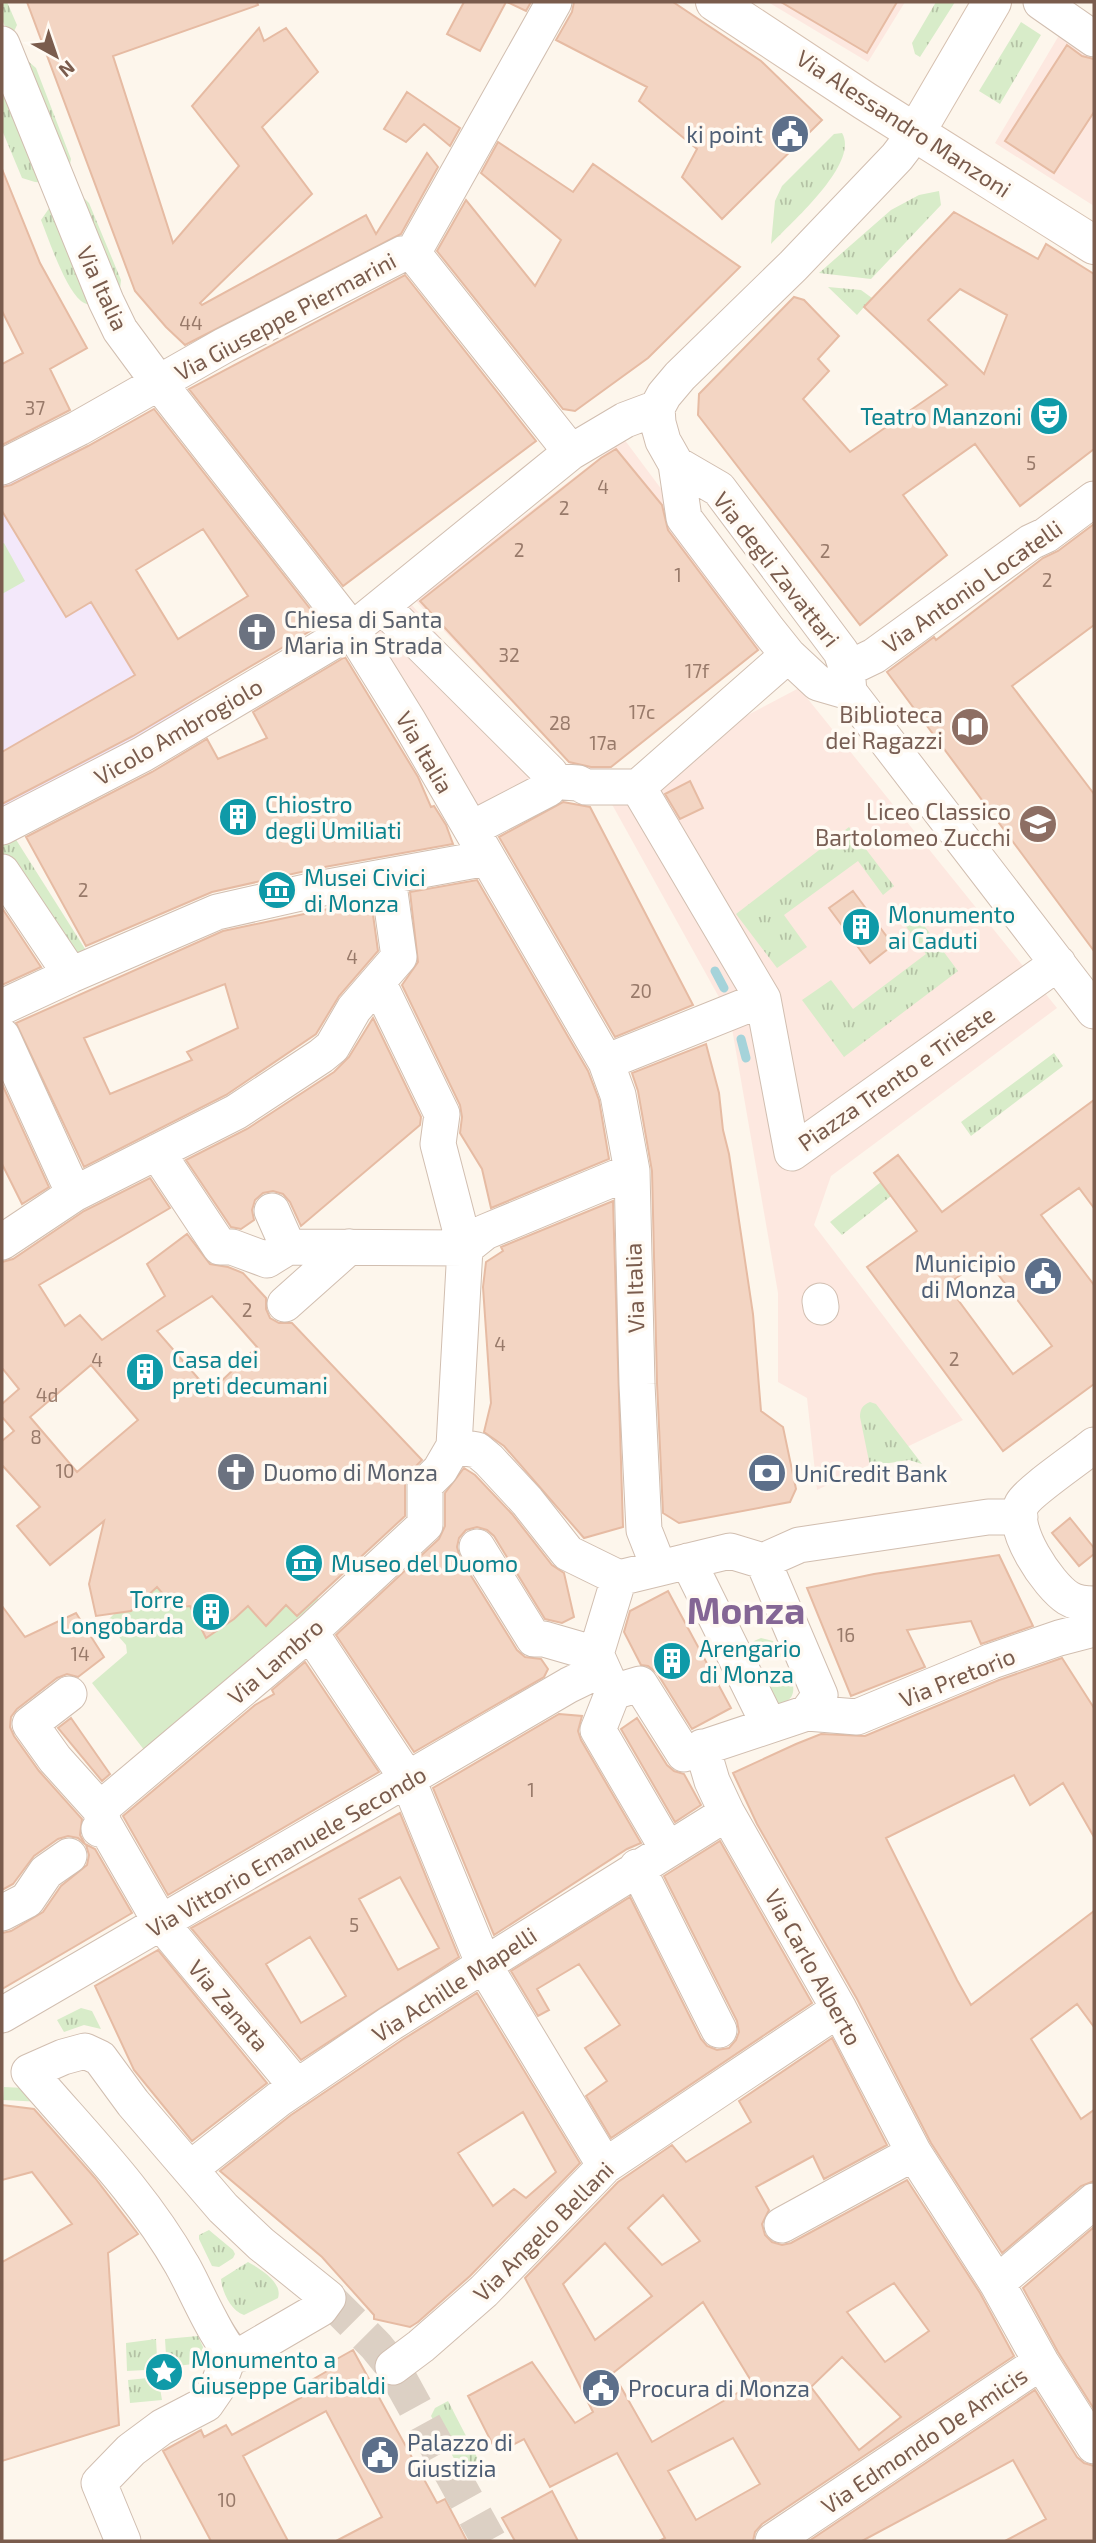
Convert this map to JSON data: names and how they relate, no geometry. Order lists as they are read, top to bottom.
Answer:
{
  "streets": {
    "street": [
      "Via Alessandro Manzoni",
      "Via Italia",
      "Via Giuseppe Piermarini",
      "Via degli Zavattari",
      "Via Antonio Locatelli",
      "Vicolo Ambrogiolo",
      "Piazza Trento e Trieste",
      "Via Lambro",
      "Via Pretorio",
      "Via Vittorio Emanuele Secondo",
      "Via Carlo Alberto",
      "Via Achille Mapelli",
      "Via Zanata",
      "Via Angelo Bellani",
      "Via Edmondo De Amicis"
    ]
  },
  "crossings": [
    ["Via Italia", "Via Giuseppe Piermarini"],
    ["Via Italia", "Vicolo Ambrogiolo"],
    ["Via degli Zavattari", "Via Antonio Locatelli"],
    ["Via Lambro", "Via Zanata"],
    ["Via Vittorio Emanuele Secondo", "Via Zanata"],
    ["Via Carlo Alberto", "Via Achille Mapelli"],
    ["Via Carlo Alberto", "Via Angelo Bellani"],
    ["Via Carlo Alberto", "Via Edmondo De Amicis"],
    ["Via Achille Mapelli", "Via Zanata"]
  ],
  "districts": ["Monza"],
  "places": {
    "public building": [
      "ki point",
      "Municipio di Monza",
      "Procura di Monza",
      "Palazzo di Giustizia"
    ],
    "theatre": ["Teatro Manzoni"],
    "church": ["Chiesa di Santa Maria in Strada", "Duomo di Monza"],
    "library": ["Biblioteca dei Ragazzi"],
    "building": [
      "Chiostro degli Umiliati",
      "Monumento ai Caduti",
      "Casa dei preti decumani",
      "Torre Longobarda",
      "Arengario di Monza"
    ],
    "school or university": ["Liceo Classico Bartolomeo Zucchi"],
    "museum": ["Musei Civici di Monza", "Museo del Duomo"],
    "bank": ["UniCredit Bank"],
    "place": ["Monumento a Giuseppe Garibaldi"]
  },
  "house_numbers": [
    "44",
    "37",
    "5",
    "4",
    "2",
    "2",
    "2",
    "1",
    "2",
    "32",
    "17f",
    "17c",
    "28",
    "17a",
    "2",
    "4",
    "20",
    "2",
    "4",
    "2",
    "4",
    "4d",
    "8",
    "10",
    "16",
    "14",
    "1",
    "5",
    "10"
  ],
  "north": "bottom right"
}
